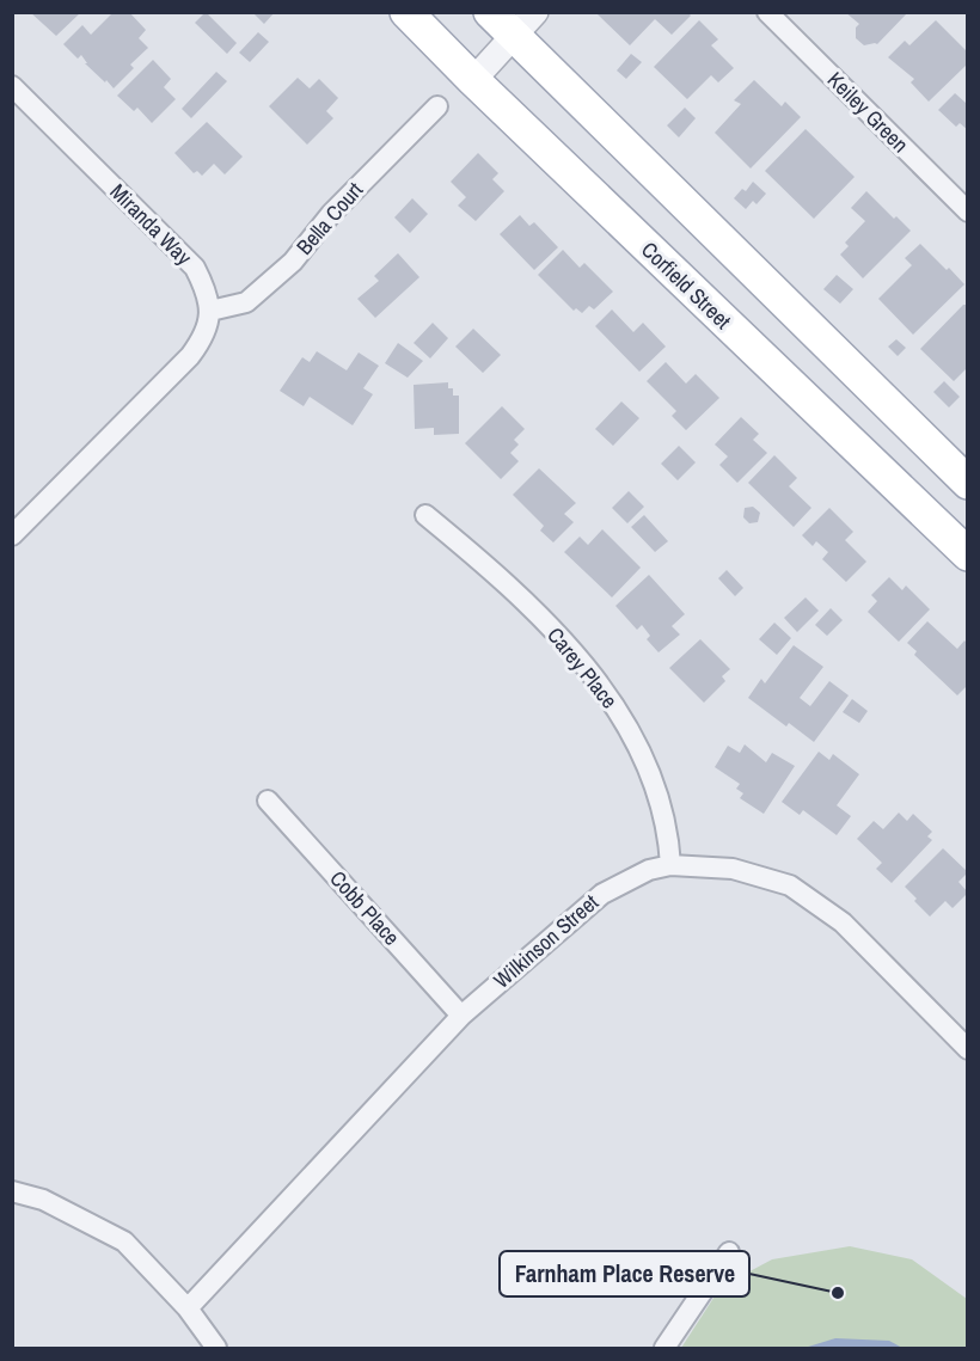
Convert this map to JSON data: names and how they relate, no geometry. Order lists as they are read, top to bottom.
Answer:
{
  "streets": {
    "main road": ["Corfield Street"],
    "street": [
      "Keiley Green",
      "Bella Court",
      "Miranda Way",
      "Carey Place",
      "Cobb Place",
      "Wilkinson Street"
    ]
  },
  "crossings": [
    ["Bella Court", "Miranda Way"],
    ["Carey Place", "Wilkinson Street"],
    ["Cobb Place", "Wilkinson Street"]
  ],
  "places": ["Farnham Place Reserve"]
}
